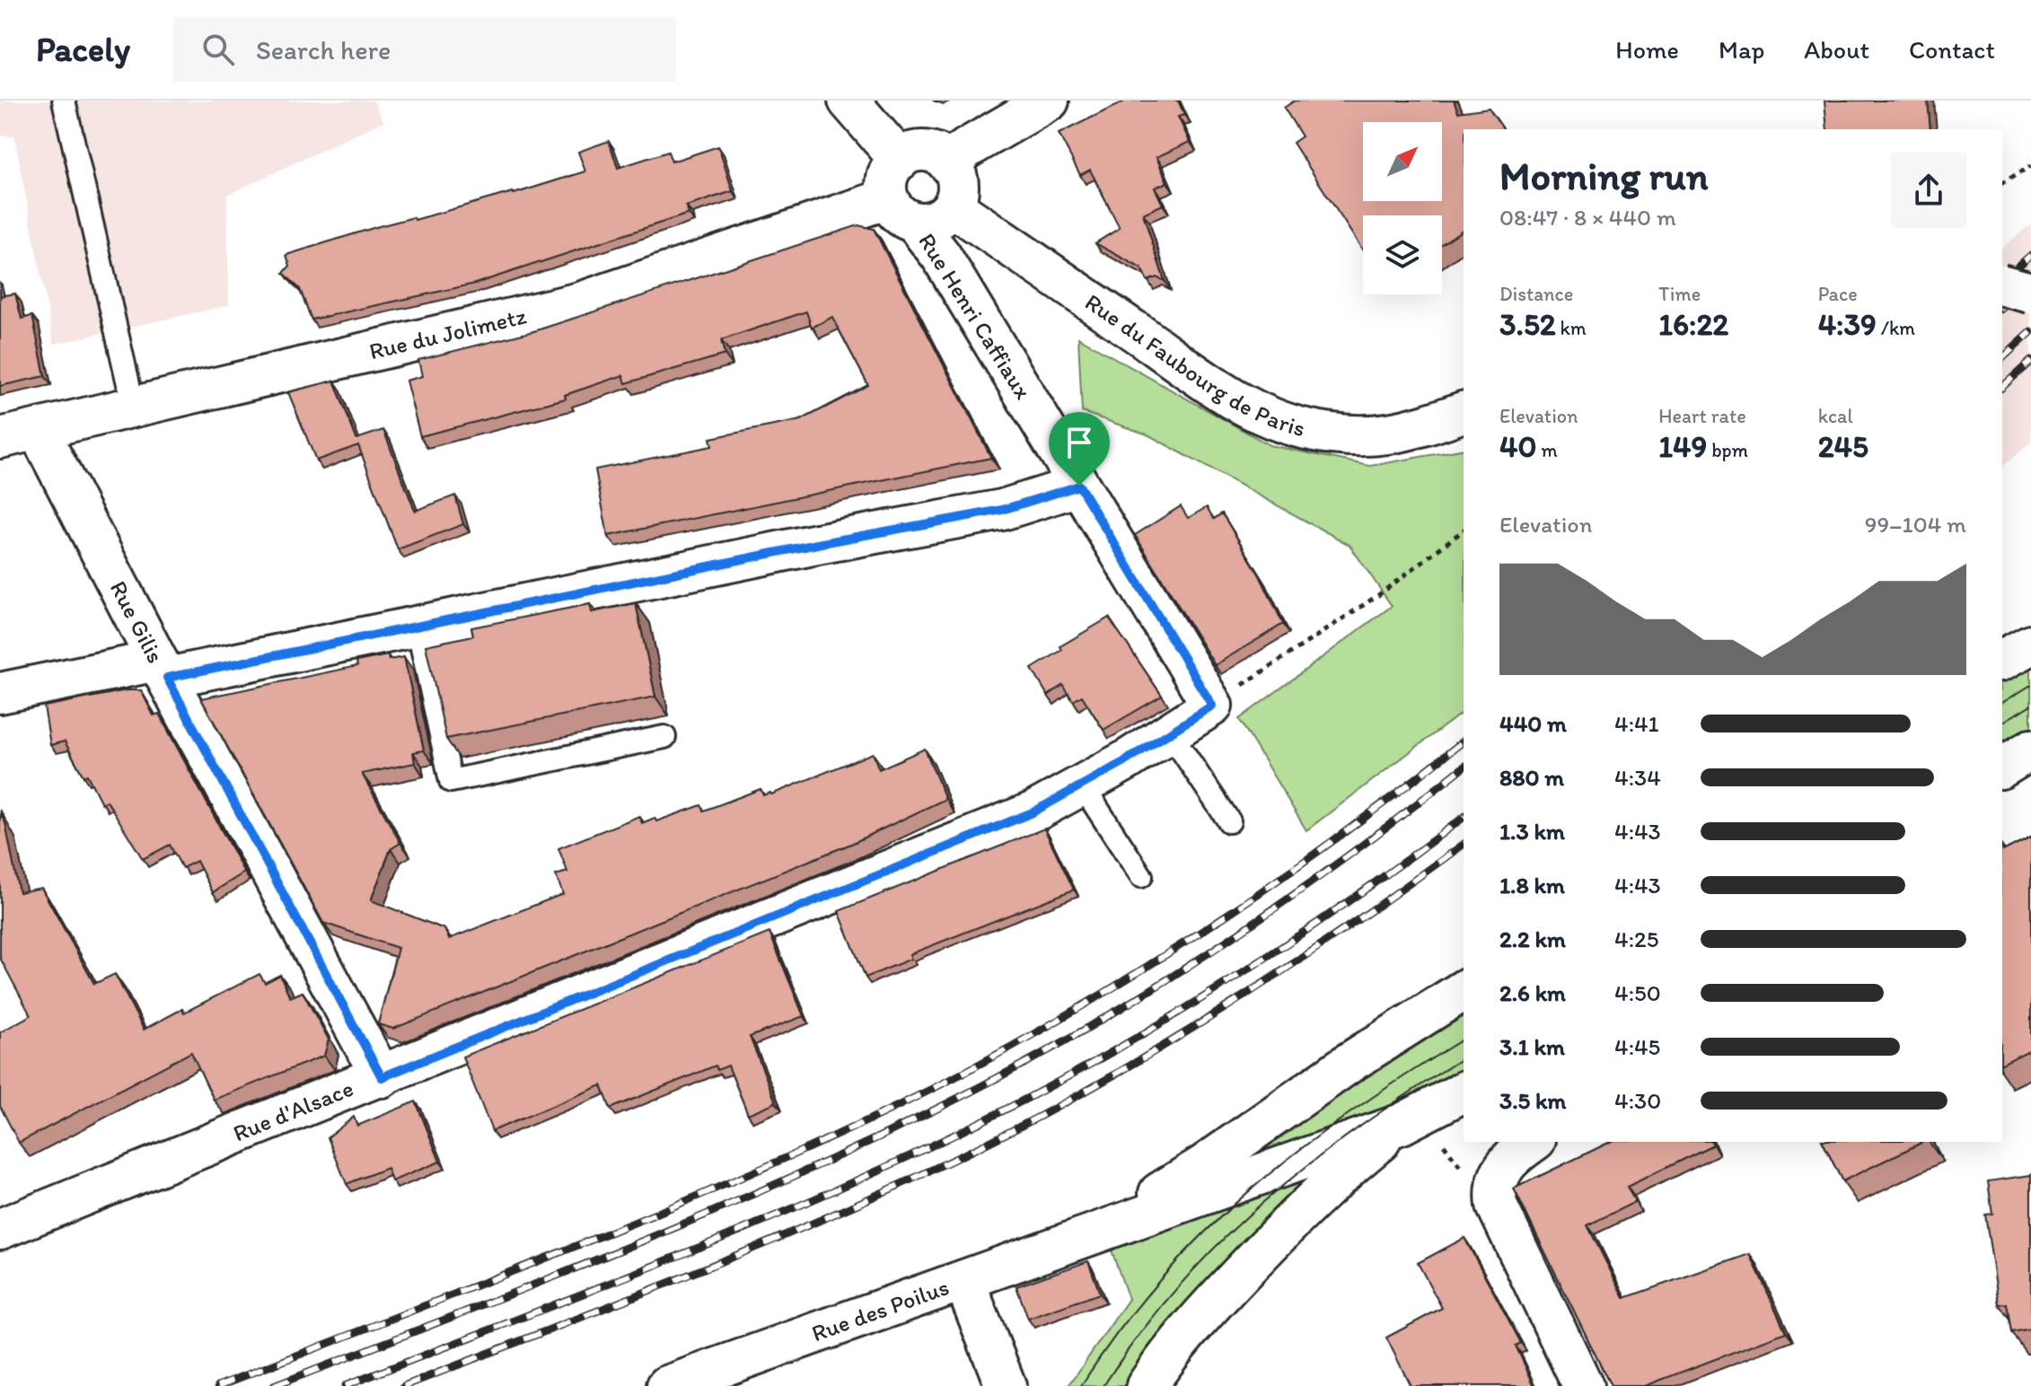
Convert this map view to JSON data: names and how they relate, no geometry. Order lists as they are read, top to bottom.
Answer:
{
  "streets": {
    "street": [
      "Rue Henri Caffiaux",
      "Rue du Jolimetz",
      "Rue du Faubourg de Paris",
      "Rue Gilis",
      "Rue d'Alsace",
      "Rue des Poilus"
    ]
  },
  "crossings": [
    ["Rue Henri Caffiaux", "Rue du Jolimetz"],
    ["Rue Henri Caffiaux", "Rue du Faubourg de Paris"],
    ["Rue Henri Caffiaux", "Rue d'Alsace"],
    ["Rue du Jolimetz", "Rue du Faubourg de Paris"],
    ["Rue du Jolimetz", "Rue Gilis"],
    ["Rue Gilis", "Rue d'Alsace"]
  ],
  "north": "top right",
  "page": {
    "header": "Pacely",
    "search": "Search here",
    "nav": [
      "Home",
      "Map",
      "About",
      "Contact"
    ],
    "heading": ["Morning run", "08:47 · 8 × 440 m"],
    "stats": [
      ["Distance", "3.52 km"],
      ["Time", "16:22"],
      ["Pace", "4:39 /km"],
      ["Elevation", "40 m"],
      ["Heart rate", "149 bpm"],
      ["kcal", "245"]
    ],
    "chart": ["Elevation", "99–104 m"],
    "list": [
      {
        "name": "440 m",
        "note": "4:41"
      },
      {
        "name": "880 m",
        "note": "4:34"
      },
      {
        "name": "1.3 km",
        "note": "4:43"
      },
      {
        "name": "1.8 km",
        "note": "4:43"
      },
      {
        "name": "2.2 km",
        "note": "4:25"
      },
      {
        "name": "2.6 km",
        "note": "4:50"
      },
      {
        "name": "3.1 km",
        "note": "4:45"
      },
      {
        "name": "3.5 km",
        "note": "4:30"
      }
    ]
  }
}
